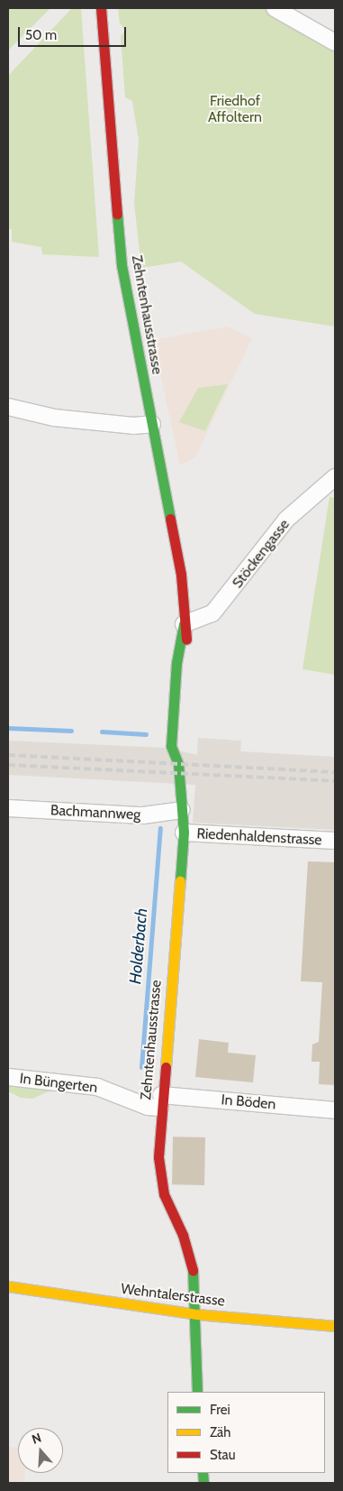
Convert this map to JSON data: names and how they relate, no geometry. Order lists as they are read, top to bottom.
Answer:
{
  "streets": {
    "street": [
      "Zehntenhausstrasse",
      "Stöckengasse",
      "Bachmannweg",
      "Riedenhaldenstrasse",
      "In Büngerten",
      "In Böden",
      "Wehntalerstrasse"
    ]
  },
  "crossings": [
    ["Zehntenhausstrasse", "Stöckengasse"],
    ["Zehntenhausstrasse", "Bachmannweg"],
    ["Zehntenhausstrasse", "Riedenhaldenstrasse"],
    ["Zehntenhausstrasse", "In Büngerten"],
    ["Zehntenhausstrasse", "In Böden"],
    ["Zehntenhausstrasse", "Wehntalerstrasse"],
    ["In Büngerten", "In Böden"]
  ],
  "water": ["Holderbach"],
  "parks": ["Friedhof Affoltern"],
  "legend": ["Frei", "Zäh", "Stau"],
  "scale_bar": "50 m",
  "north": "top"
}
